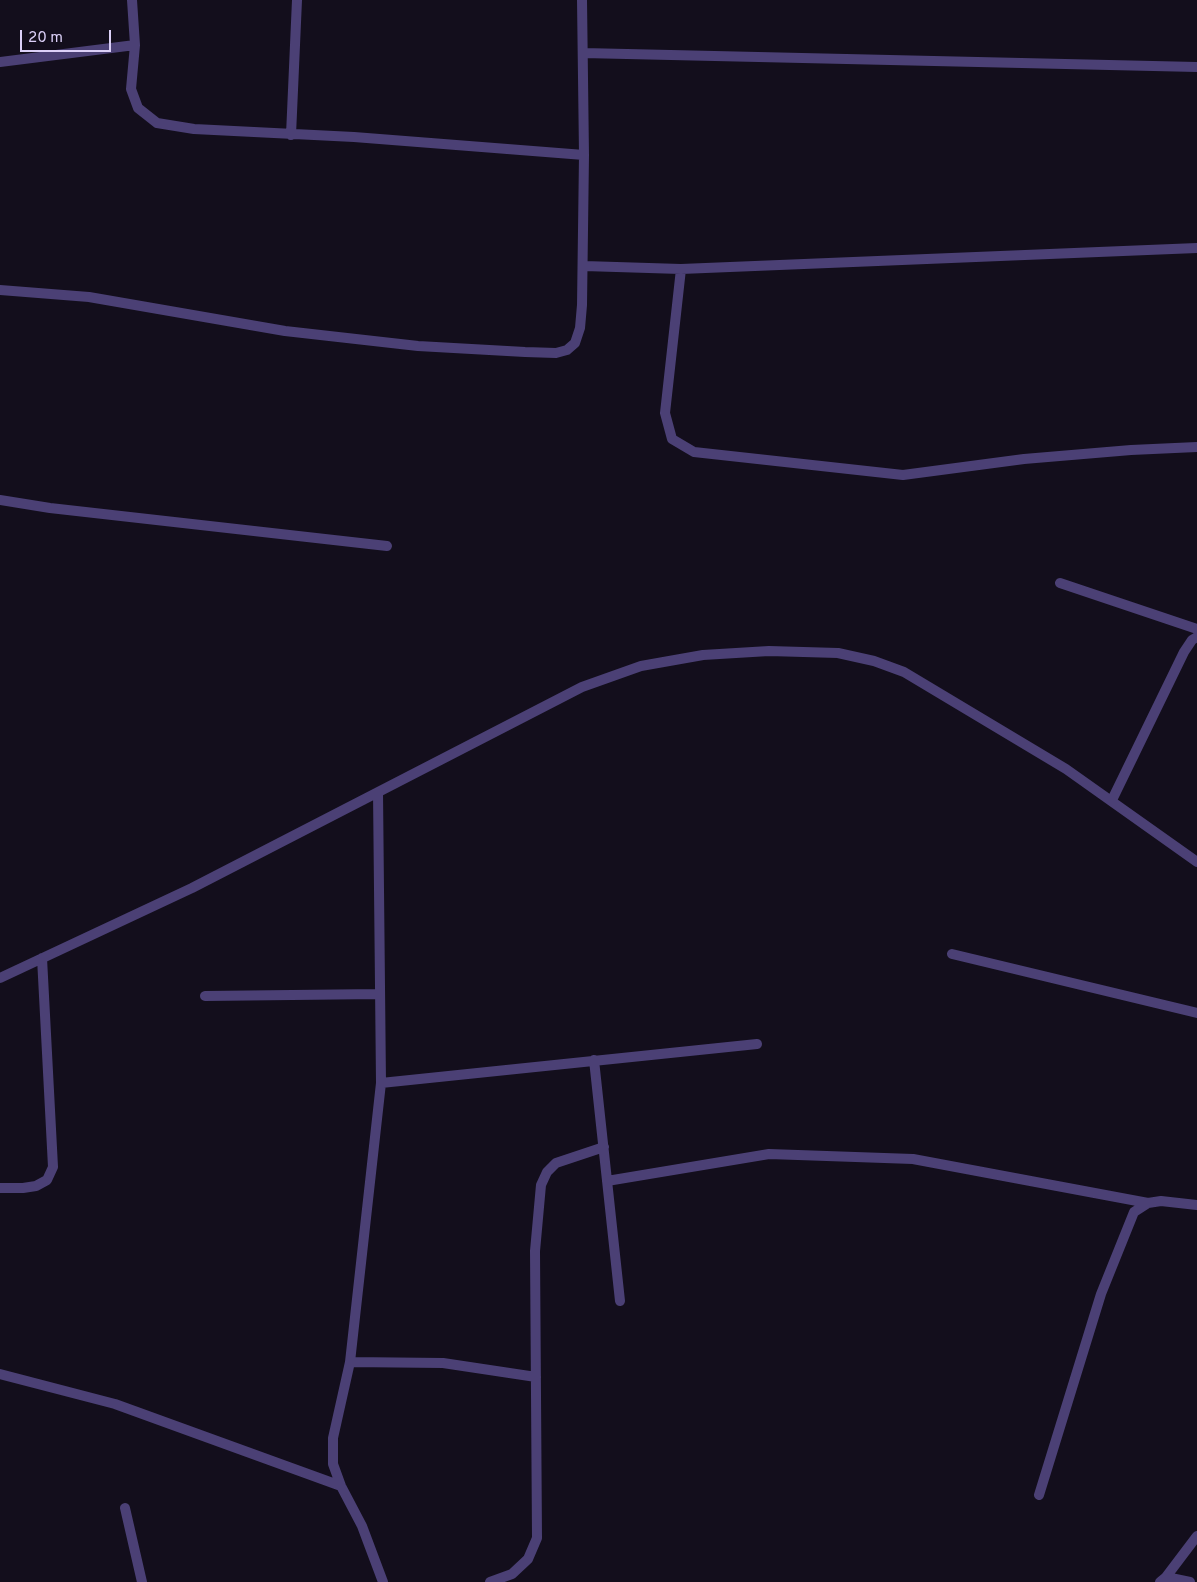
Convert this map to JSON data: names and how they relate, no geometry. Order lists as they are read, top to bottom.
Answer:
{
  "scale_bar": "20 m"
}
